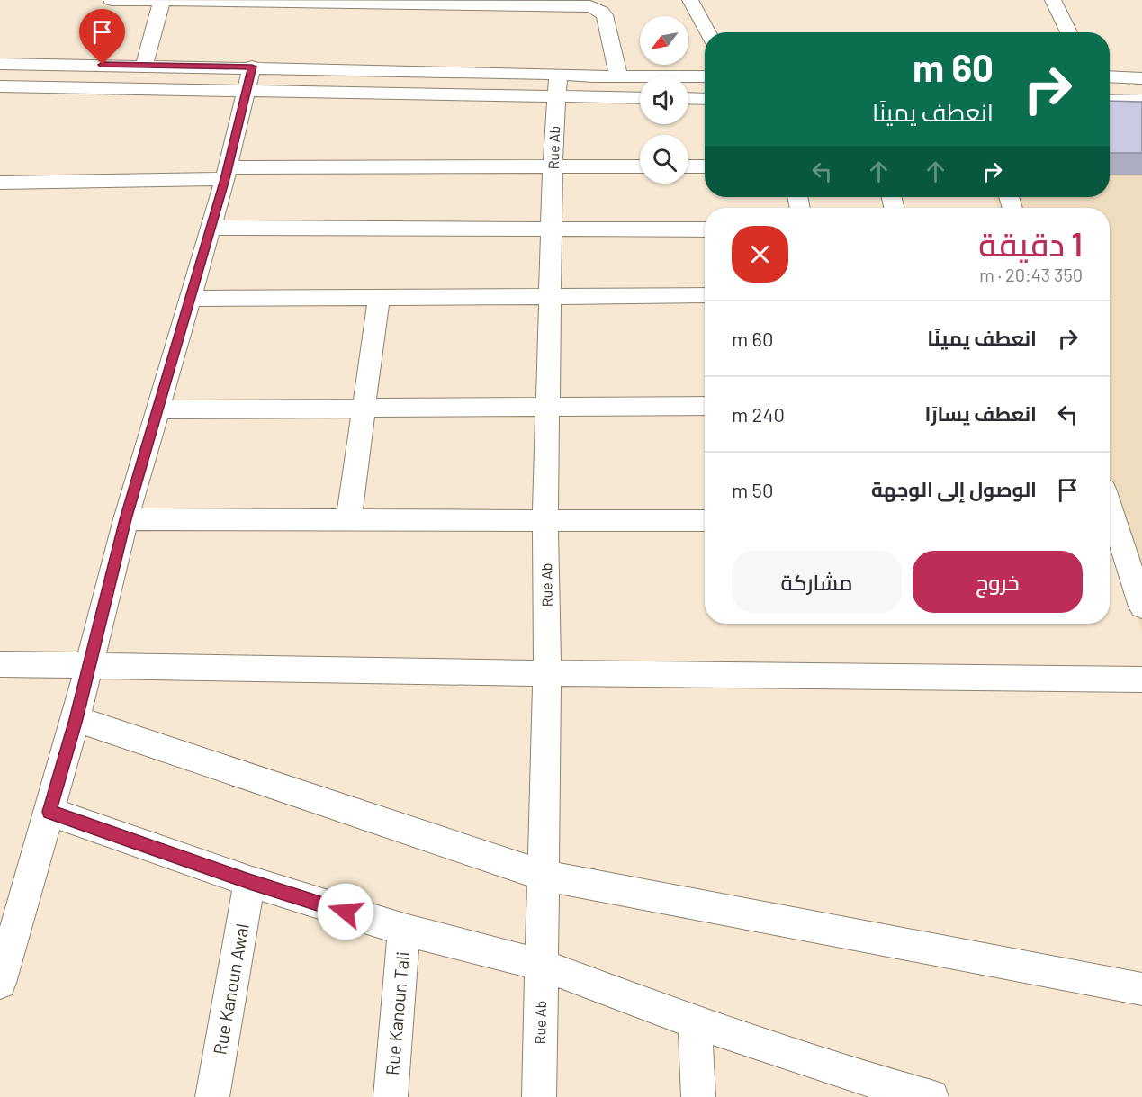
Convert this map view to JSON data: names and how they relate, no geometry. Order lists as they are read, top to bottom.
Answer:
{
  "streets": {
    "street": ["Rue Ab", "Rue Kanoun Awal", "Rue Kanoun Tali"]
  },
  "north": "bottom left",
  "page": {
    "turn": ["60 m", "انعطف يمينًا"],
    "heading": ["1 دقيقة", "350 m · 20:43"],
    "list": [
      {
        "name": "انعطف يمينًا",
        "value": "60 m"
      },
      {
        "name": "انعطف يسارًا",
        "value": "240 m"
      },
      {
        "name": "الوصول إلى الوجهة",
        "value": "50 m"
      }
    ],
    "buttons": ["خروج", "مشاركة"]
  }
}
